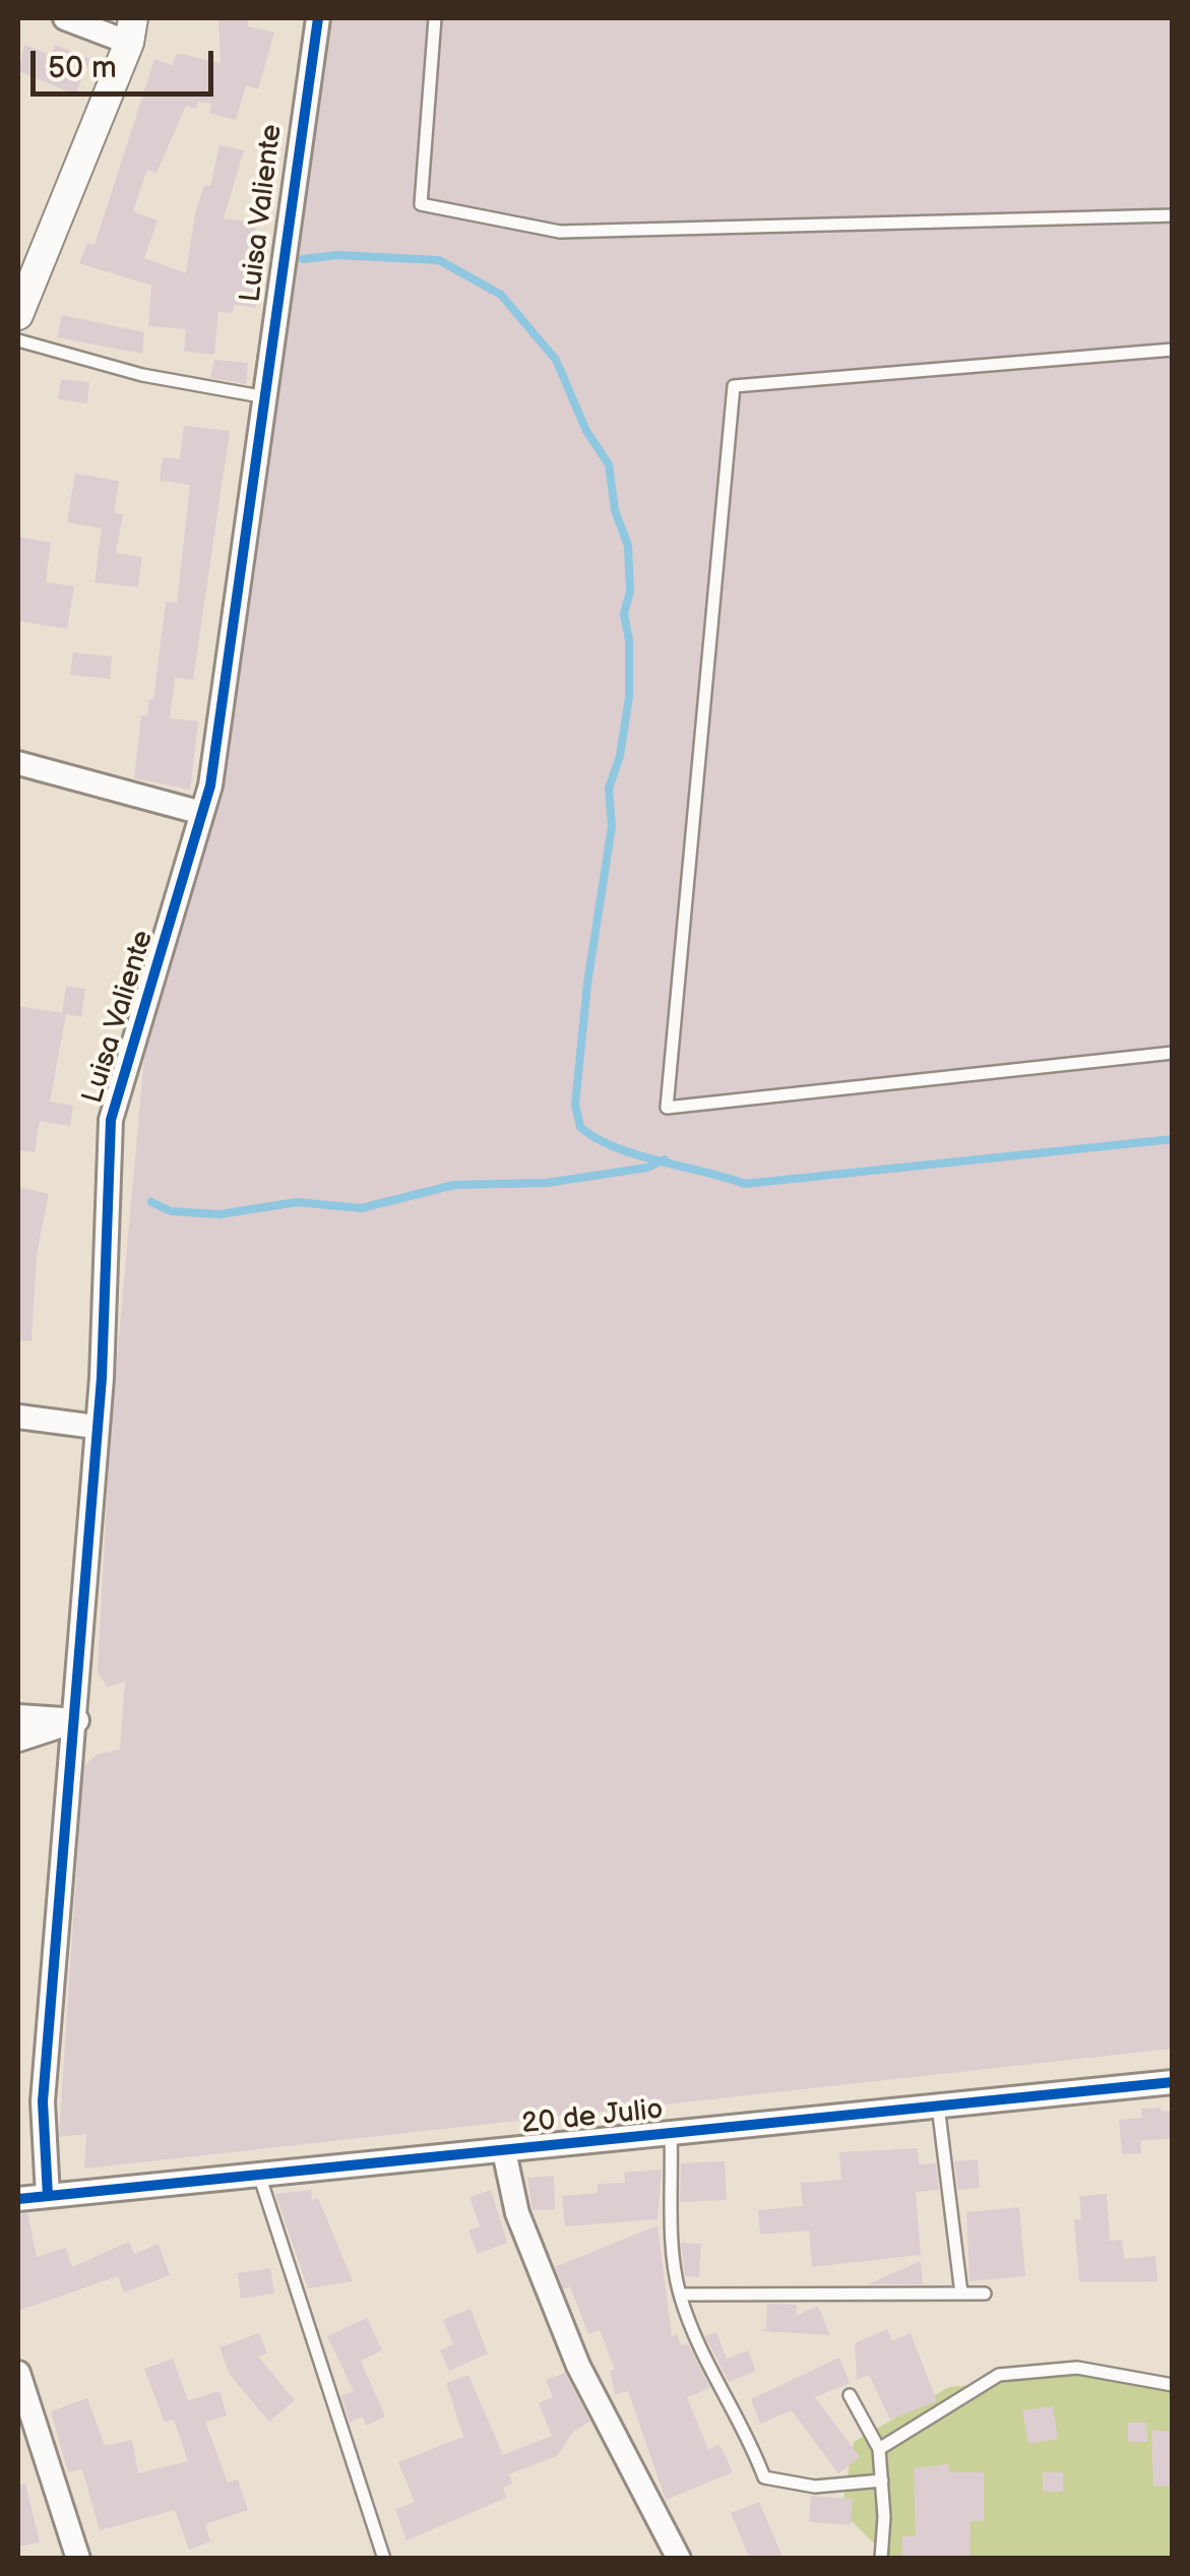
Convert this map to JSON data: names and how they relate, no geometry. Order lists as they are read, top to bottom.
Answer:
{
  "streets": {
    "street": ["Luisa Valiente", "20 de Julio"]
  },
  "crossings": [
    ["Luisa Valiente", "20 de Julio"]
  ],
  "scale_bar": "50 m"
}
